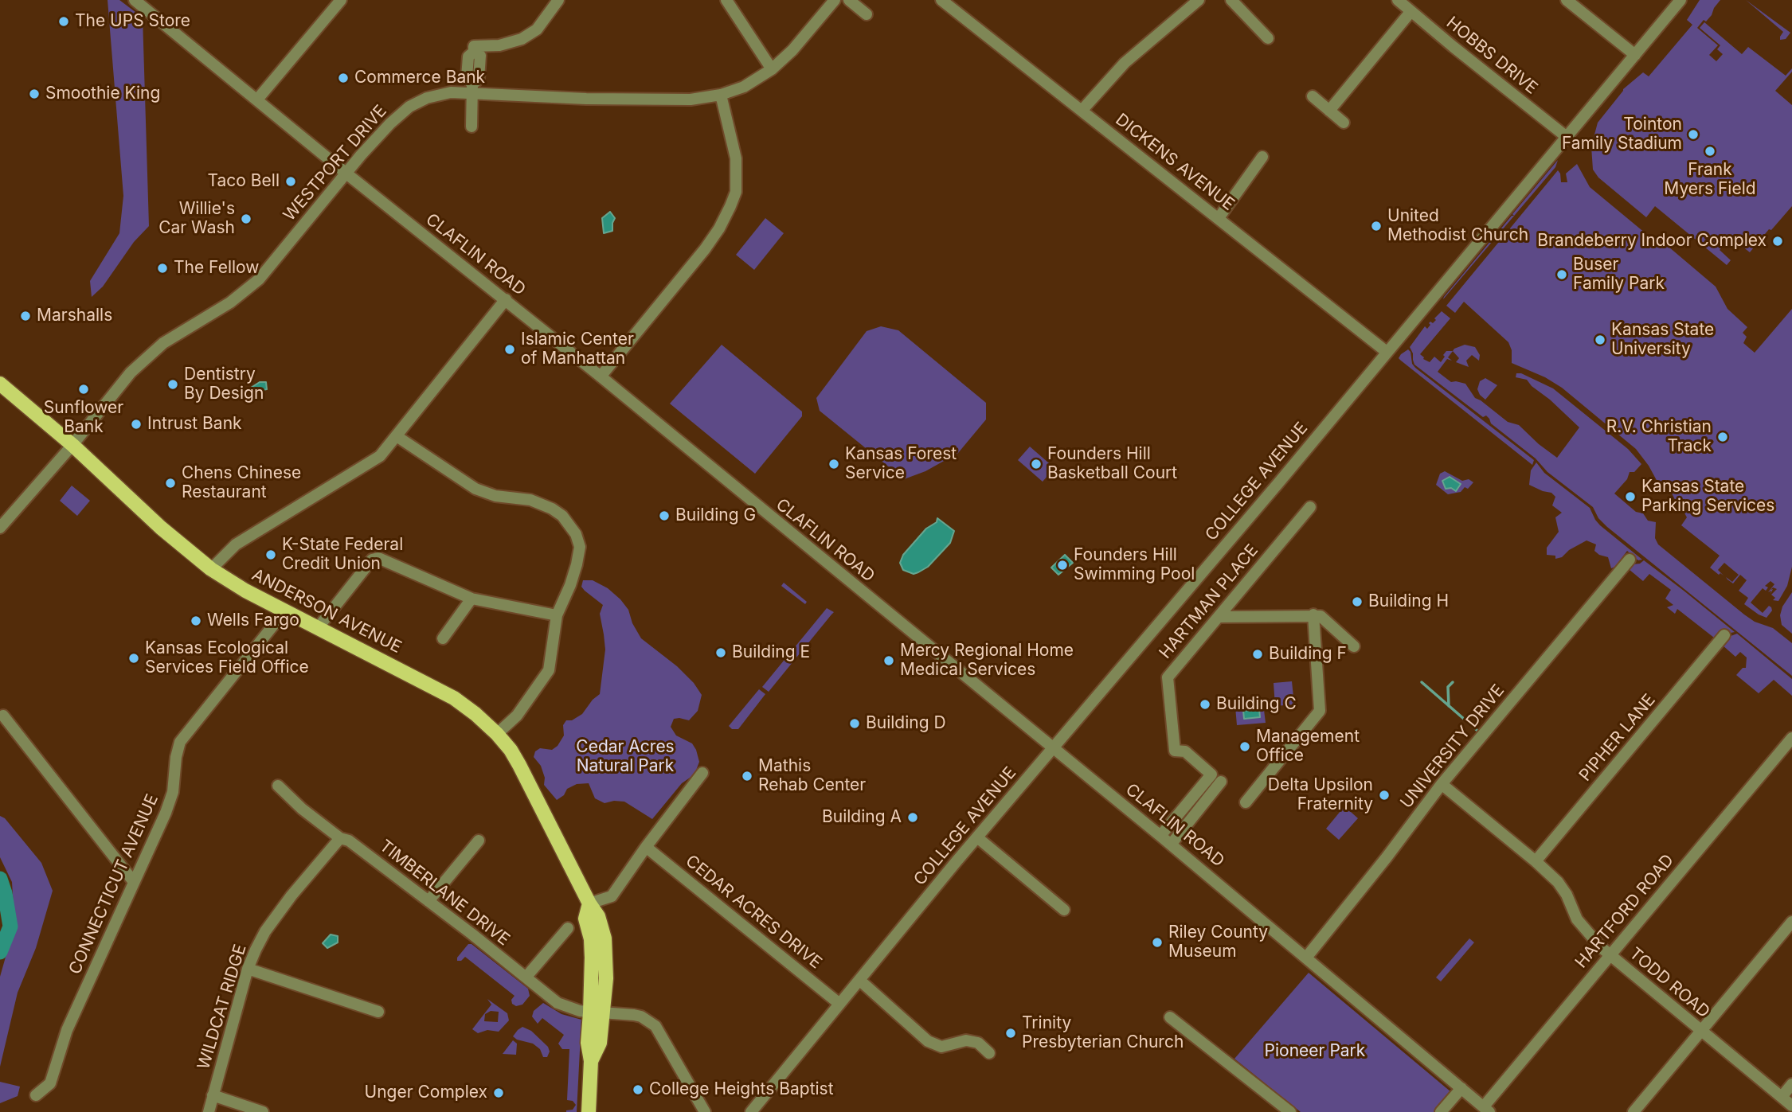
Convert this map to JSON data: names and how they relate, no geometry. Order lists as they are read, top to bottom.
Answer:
{
  "streets": {
    "main road": ["ANDERSON AVENUE"],
    "street": [
      "HOBBS DRIVE",
      "DICKENS AVENUE",
      "WESTPORT DRIVE",
      "CLAFLIN ROAD",
      "COLLEGE AVENUE",
      "HARTMAN PLACE",
      "PIPHER LANE",
      "UNIVERSITY DRIVE",
      "CONNECTICUT AVENUE",
      "TIMBERLANE DRIVE",
      "HARTFORD ROAD",
      "CEDAR ACRES DRIVE",
      "TODD ROAD",
      "WILDCAT RIDGE"
    ]
  },
  "crossings": [
    ["HOBBS DRIVE", "COLLEGE AVENUE"],
    ["DICKENS AVENUE", "COLLEGE AVENUE"],
    ["WESTPORT DRIVE", "CLAFLIN ROAD"],
    ["WESTPORT DRIVE", "ANDERSON AVENUE"],
    ["CLAFLIN ROAD", "COLLEGE AVENUE"],
    ["CLAFLIN ROAD", "HARTMAN PLACE"],
    ["CLAFLIN ROAD", "UNIVERSITY DRIVE"],
    ["CLAFLIN ROAD", "HARTFORD ROAD"],
    ["COLLEGE AVENUE", "CEDAR ACRES DRIVE"],
    ["ANDERSON AVENUE", "CONNECTICUT AVENUE"],
    ["ANDERSON AVENUE", "TIMBERLANE DRIVE"],
    ["PIPHER LANE", "TODD ROAD"],
    ["UNIVERSITY DRIVE", "TODD ROAD"],
    ["TIMBERLANE DRIVE", "WILDCAT RIDGE"],
    ["HARTFORD ROAD", "TODD ROAD"]
  ],
  "parks": ["Cedar Acres Natural Park", "Pioneer Park"],
  "places": [
    "The UPS Store",
    "Commerce Bank",
    "Smoothie King",
    "Tointon Family Stadium",
    "Frank Myers Field",
    "Taco Bell",
    "Willie's Car Wash",
    "United Methodist Church",
    "Brandeberry Indoor Complex",
    "The Fellow",
    "Buser Family Park",
    "Marshalls",
    "Kansas State University",
    "Islamic Center of Manhattan",
    "Dentistry By Design",
    "Sunflower Bank",
    "Intrust Bank",
    "R.V. Christian Track",
    "Kansas Forest Service",
    "Founders Hill Basketball Court",
    "Chens Chinese Restaurant",
    "Kansas State Parking Services",
    "Building G",
    "K-State Federal Credit Union",
    "Founders Hill Swimming Pool",
    "Building H",
    "Wells Fargo",
    "Building E",
    "Building F",
    "Kansas Ecological Services Field Office",
    "Mercy Regional Home Medical Services",
    "Building C",
    "Building D",
    "Management Office",
    "Mathis Rehab Center",
    "Delta Upsilon Fraternity",
    "Building A",
    "Riley County Museum",
    "Trinity Presbyterian Church",
    "College Heights Baptist",
    "Unger Complex"
  ]
}
